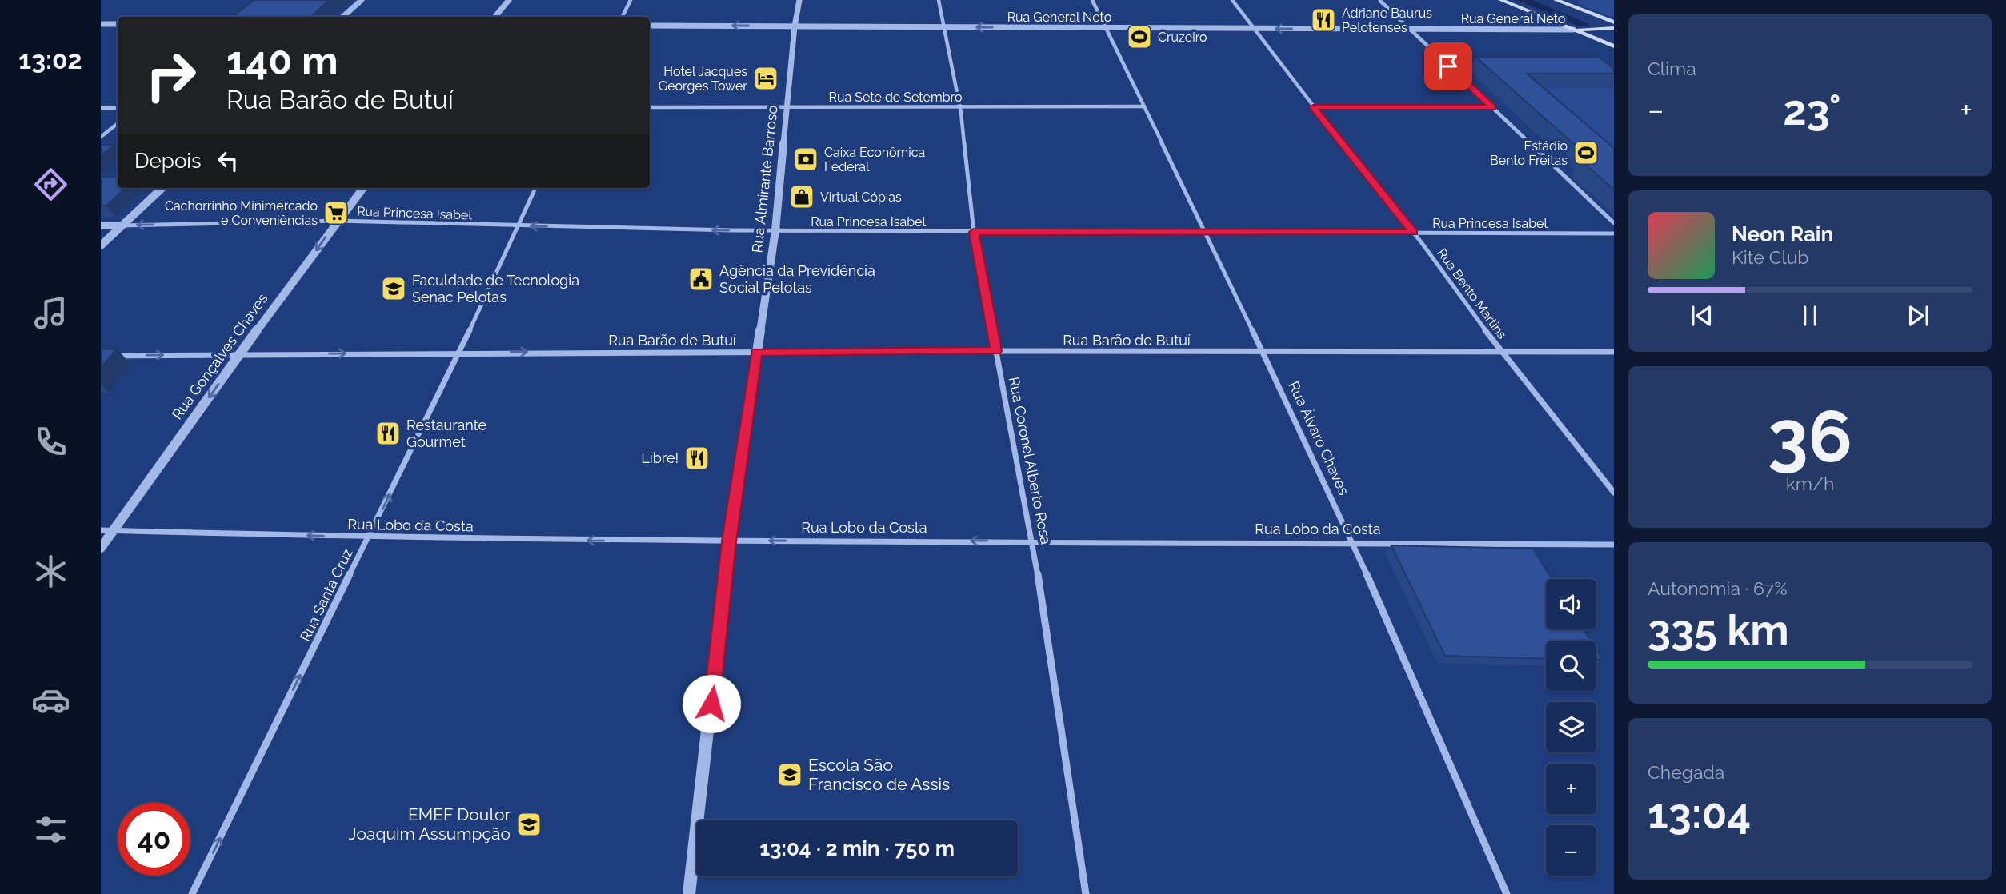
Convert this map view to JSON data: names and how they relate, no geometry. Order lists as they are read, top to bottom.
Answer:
{
  "streets": {
    "main road": ["Rua General Neto"],
    "street": [
      "Rua Sete de Setembro",
      "Rua Almirante Barroso",
      "Rua Princesa Isabel",
      "Rua Bento Martins",
      "Rua Barão de Butuí",
      "Rua Gonçalves Chaves",
      "Rua Álvaro Chaves",
      "Rua Coronel Alberto Rosa",
      "Rua Lobo da Costa",
      "Rua Santa Cruz"
    ]
  },
  "crossings": [
    ["Rua General Neto", "Rua Almirante Barroso"],
    ["Rua General Neto", "Rua Bento Martins"],
    ["Rua General Neto", "Rua Álvaro Chaves"],
    ["Rua General Neto", "Rua Coronel Alberto Rosa"],
    ["Rua Sete de Setembro", "Rua Almirante Barroso"],
    ["Rua Sete de Setembro", "Rua Álvaro Chaves"],
    ["Rua Sete de Setembro", "Rua Coronel Alberto Rosa"],
    ["Rua Almirante Barroso", "Rua Princesa Isabel"],
    ["Rua Almirante Barroso", "Rua Barão de Butuí"],
    ["Rua Almirante Barroso", "Rua Lobo da Costa"],
    ["Rua Princesa Isabel", "Rua Bento Martins"],
    ["Rua Princesa Isabel", "Rua Gonçalves Chaves"],
    ["Rua Princesa Isabel", "Rua Álvaro Chaves"],
    ["Rua Princesa Isabel", "Rua Coronel Alberto Rosa"],
    ["Rua Princesa Isabel", "Rua Santa Cruz"],
    ["Rua Bento Martins", "Rua Barão de Butuí"],
    ["Rua Barão de Butuí", "Rua Gonçalves Chaves"],
    ["Rua Barão de Butuí", "Rua Álvaro Chaves"],
    ["Rua Barão de Butuí", "Rua Coronel Alberto Rosa"],
    ["Rua Barão de Butuí", "Rua Santa Cruz"],
    ["Rua Gonçalves Chaves", "Rua Lobo da Costa"],
    ["Rua Álvaro Chaves", "Rua Lobo da Costa"],
    ["Rua Coronel Alberto Rosa", "Rua Lobo da Costa"],
    ["Rua Lobo da Costa", "Rua Santa Cruz"]
  ],
  "one_way": [
    "Rua General Neto",
    "Rua Barão de Butuí",
    "Rua Gonçalves Chaves",
    "Rua Lobo da Costa",
    "Rua Santa Cruz"
  ],
  "places": {
    "restaurant": ["Adriane Baurus Pelotenses", "Restaurante Gourmet", "Libre!"],
    "sports": ["Cruzeiro", "Estádio Bento Freitas"],
    "hotel": ["Hotel Jacques Georges Tower"],
    "bank": ["Caixa Econômica Federal"],
    "shop": ["Virtual Cópias"],
    "supermarket": ["Cachorrinho Minimercado e Conveniências"],
    "public building": ["Agência da Previdência Social Pelotas"],
    "school or university": ["Faculdade de Tecnologia Senac Pelotas", "Escola São Francisco de Assis", "EMEF Doutor Joaquim Assumpção"]
  },
  "page": {
    "tabs": "13:02",
    "tile": [
      "Clima",
      ["36", "km/h"],
      ["Autonomia · 67%", "335 km"],
      ["Chegada", "13:04"]
    ],
    "turn": ["140 m", "Rua Barão de Butuí"],
    "heat": ["−", "23°", "+"],
    "then": "Depois",
    "song": ["Neon Rain", "Kite Club"],
    "map_buttons": ["+", "−"],
    "limit": "40",
    "trip": "13:04 · 2 min · 750 m"
  }
}
